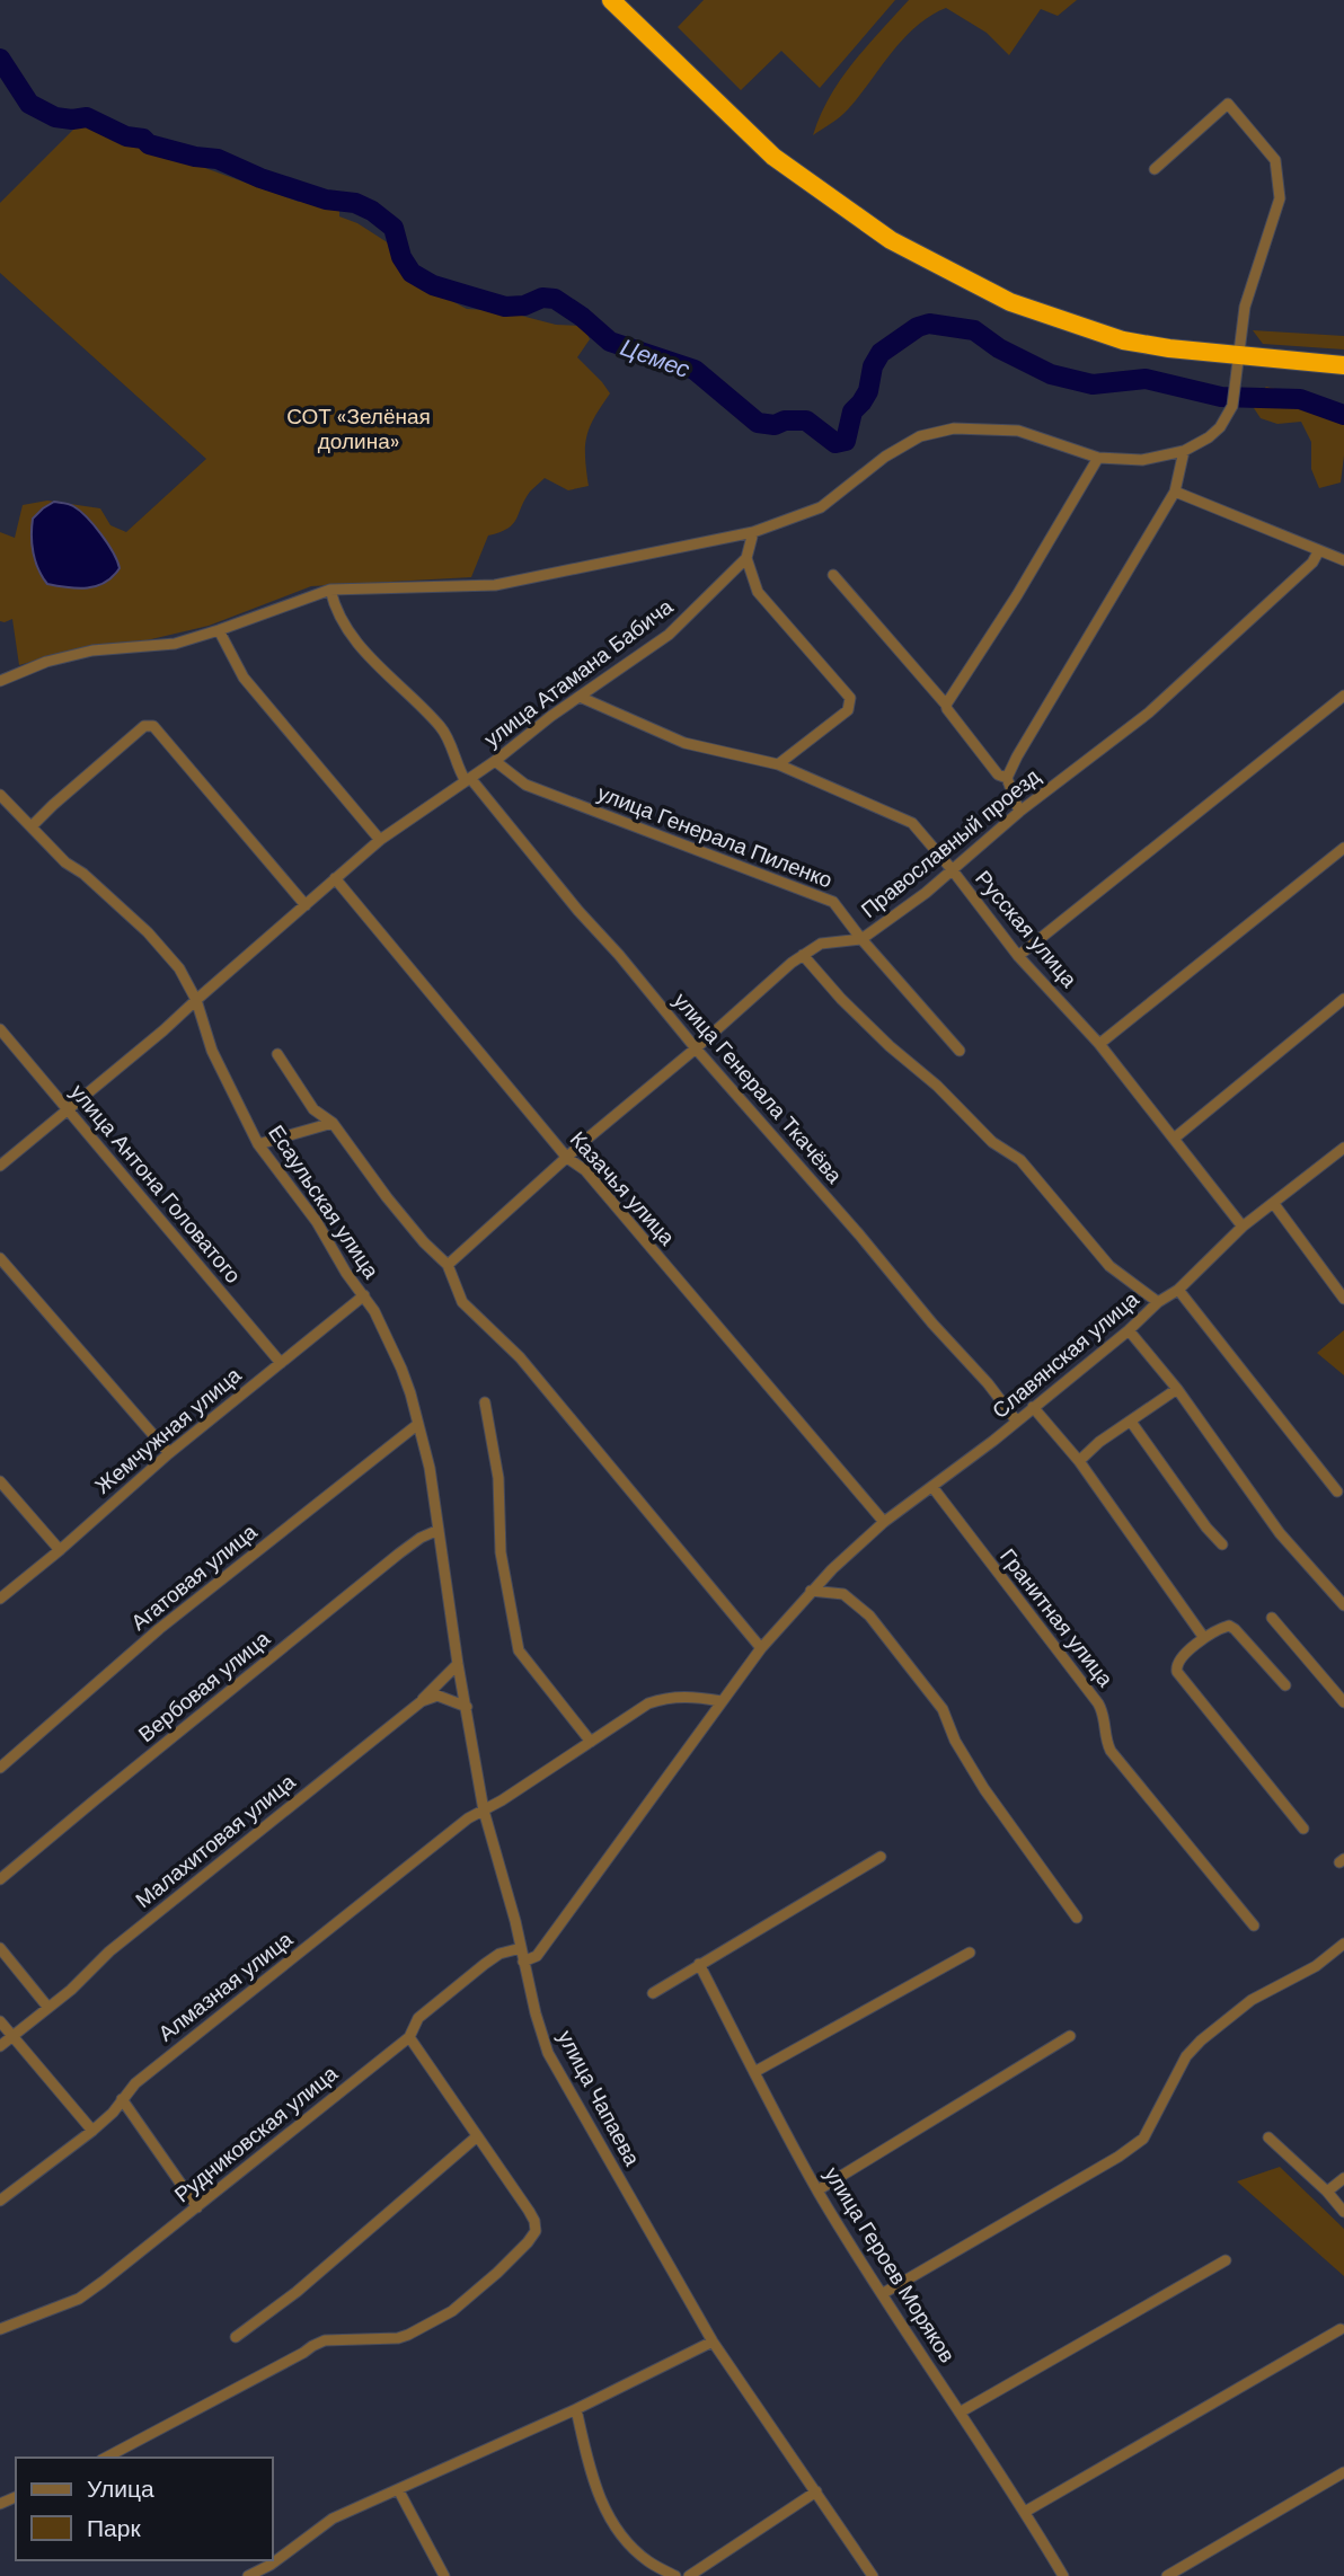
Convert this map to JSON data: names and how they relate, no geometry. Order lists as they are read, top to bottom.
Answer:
{
  "streets": {
    "street": [
      "улица Атамана Бабича",
      "улица Генерала Пиленко",
      "Православный проезд",
      "Русская улица",
      "улица Генерала Ткачёва",
      "улица Антона Головатого",
      "Казачья улица",
      "Есаульская улица",
      "Славянская улица",
      "Жемчужная улица",
      "Агатовая улица",
      "Гранитная улица",
      "Вербовая улица",
      "Малахитовая улица",
      "Алмазная улица",
      "улица Чапаева",
      "Рудниковская улица",
      "улица Героев Моряков"
    ]
  },
  "crossings": [
    ["улица Атамана Бабича", "улица Генерала Пиленко"],
    ["улица Атамана Бабича", "Русская улица"],
    ["улица Атамана Бабича", "улица Генерала Ткачёва"],
    ["улица Атамана Бабича", "улица Антона Головатого"],
    ["улица Атамана Бабича", "Казачья улица"],
    ["улица Атамана Бабича", "Есаульская улица"],
    ["улица Генерала Пиленко", "Православный проезд"],
    ["Православный проезд", "Русская улица"],
    ["Православный проезд", "улица Генерала Ткачёва"],
    ["Православный проезд", "Казачья улица"],
    ["Православный проезд", "Есаульская улица"],
    ["Русская улица", "Славянская улица"],
    ["улица Генерала Ткачёва", "Славянская улица"],
    ["улица Антона Головатого", "Жемчужная улица"],
    ["Казачья улица", "Славянская улица"],
    ["Есаульская улица", "Славянская улица"],
    ["Есаульская улица", "Жемчужная улица"],
    ["Есаульская улица", "Агатовая улица"],
    ["Есаульская улица", "Вербовая улица"],
    ["Есаульская улица", "Малахитовая улица"],
    ["Есаульская улица", "Алмазная улица"],
    ["Есаульская улица", "улица Чапаева"],
    ["Славянская улица", "Гранитная улица"],
    ["Алмазная улица", "улица Чапаева"],
    ["улица Чапаева", "Рудниковская улица"]
  ],
  "water": ["Цемес"],
  "parks": ["СОТ «Зелёная долина»"],
  "legend": ["Улица", "Парк"]
}
